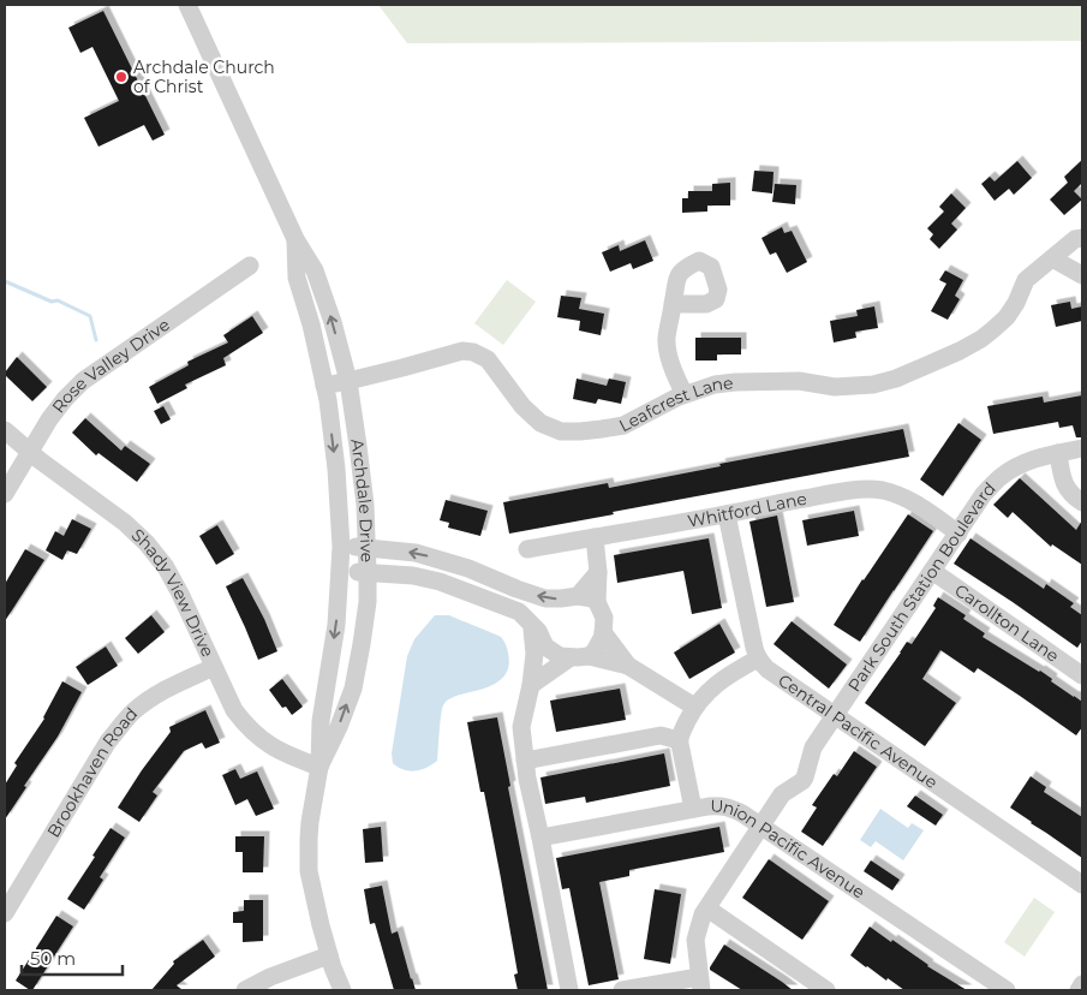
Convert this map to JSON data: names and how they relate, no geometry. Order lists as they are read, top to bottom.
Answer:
{
  "streets": {
    "street": [
      "Rose Valley Drive",
      "Leafcrest Lane",
      "Archdale Drive",
      "Whitford Lane",
      "Park South Station Boulevard",
      "Shady View Drive",
      "Carollton Lane",
      "Central Pacific Avenue",
      "Brookhaven Road",
      "Union Pacific Avenue"
    ]
  },
  "crossings": [
    ["Rose Valley Drive", "Shady View Drive"],
    ["Leafcrest Lane", "Archdale Drive"],
    ["Archdale Drive", "Shady View Drive"],
    ["Whitford Lane", "Park South Station Boulevard"],
    ["Park South Station Boulevard", "Carollton Lane"],
    ["Park South Station Boulevard", "Central Pacific Avenue"],
    ["Park South Station Boulevard", "Union Pacific Avenue"],
    ["Shady View Drive", "Brookhaven Road"]
  ],
  "places": ["Archdale Church of Christ"],
  "scale_bar": "50 m"
}
